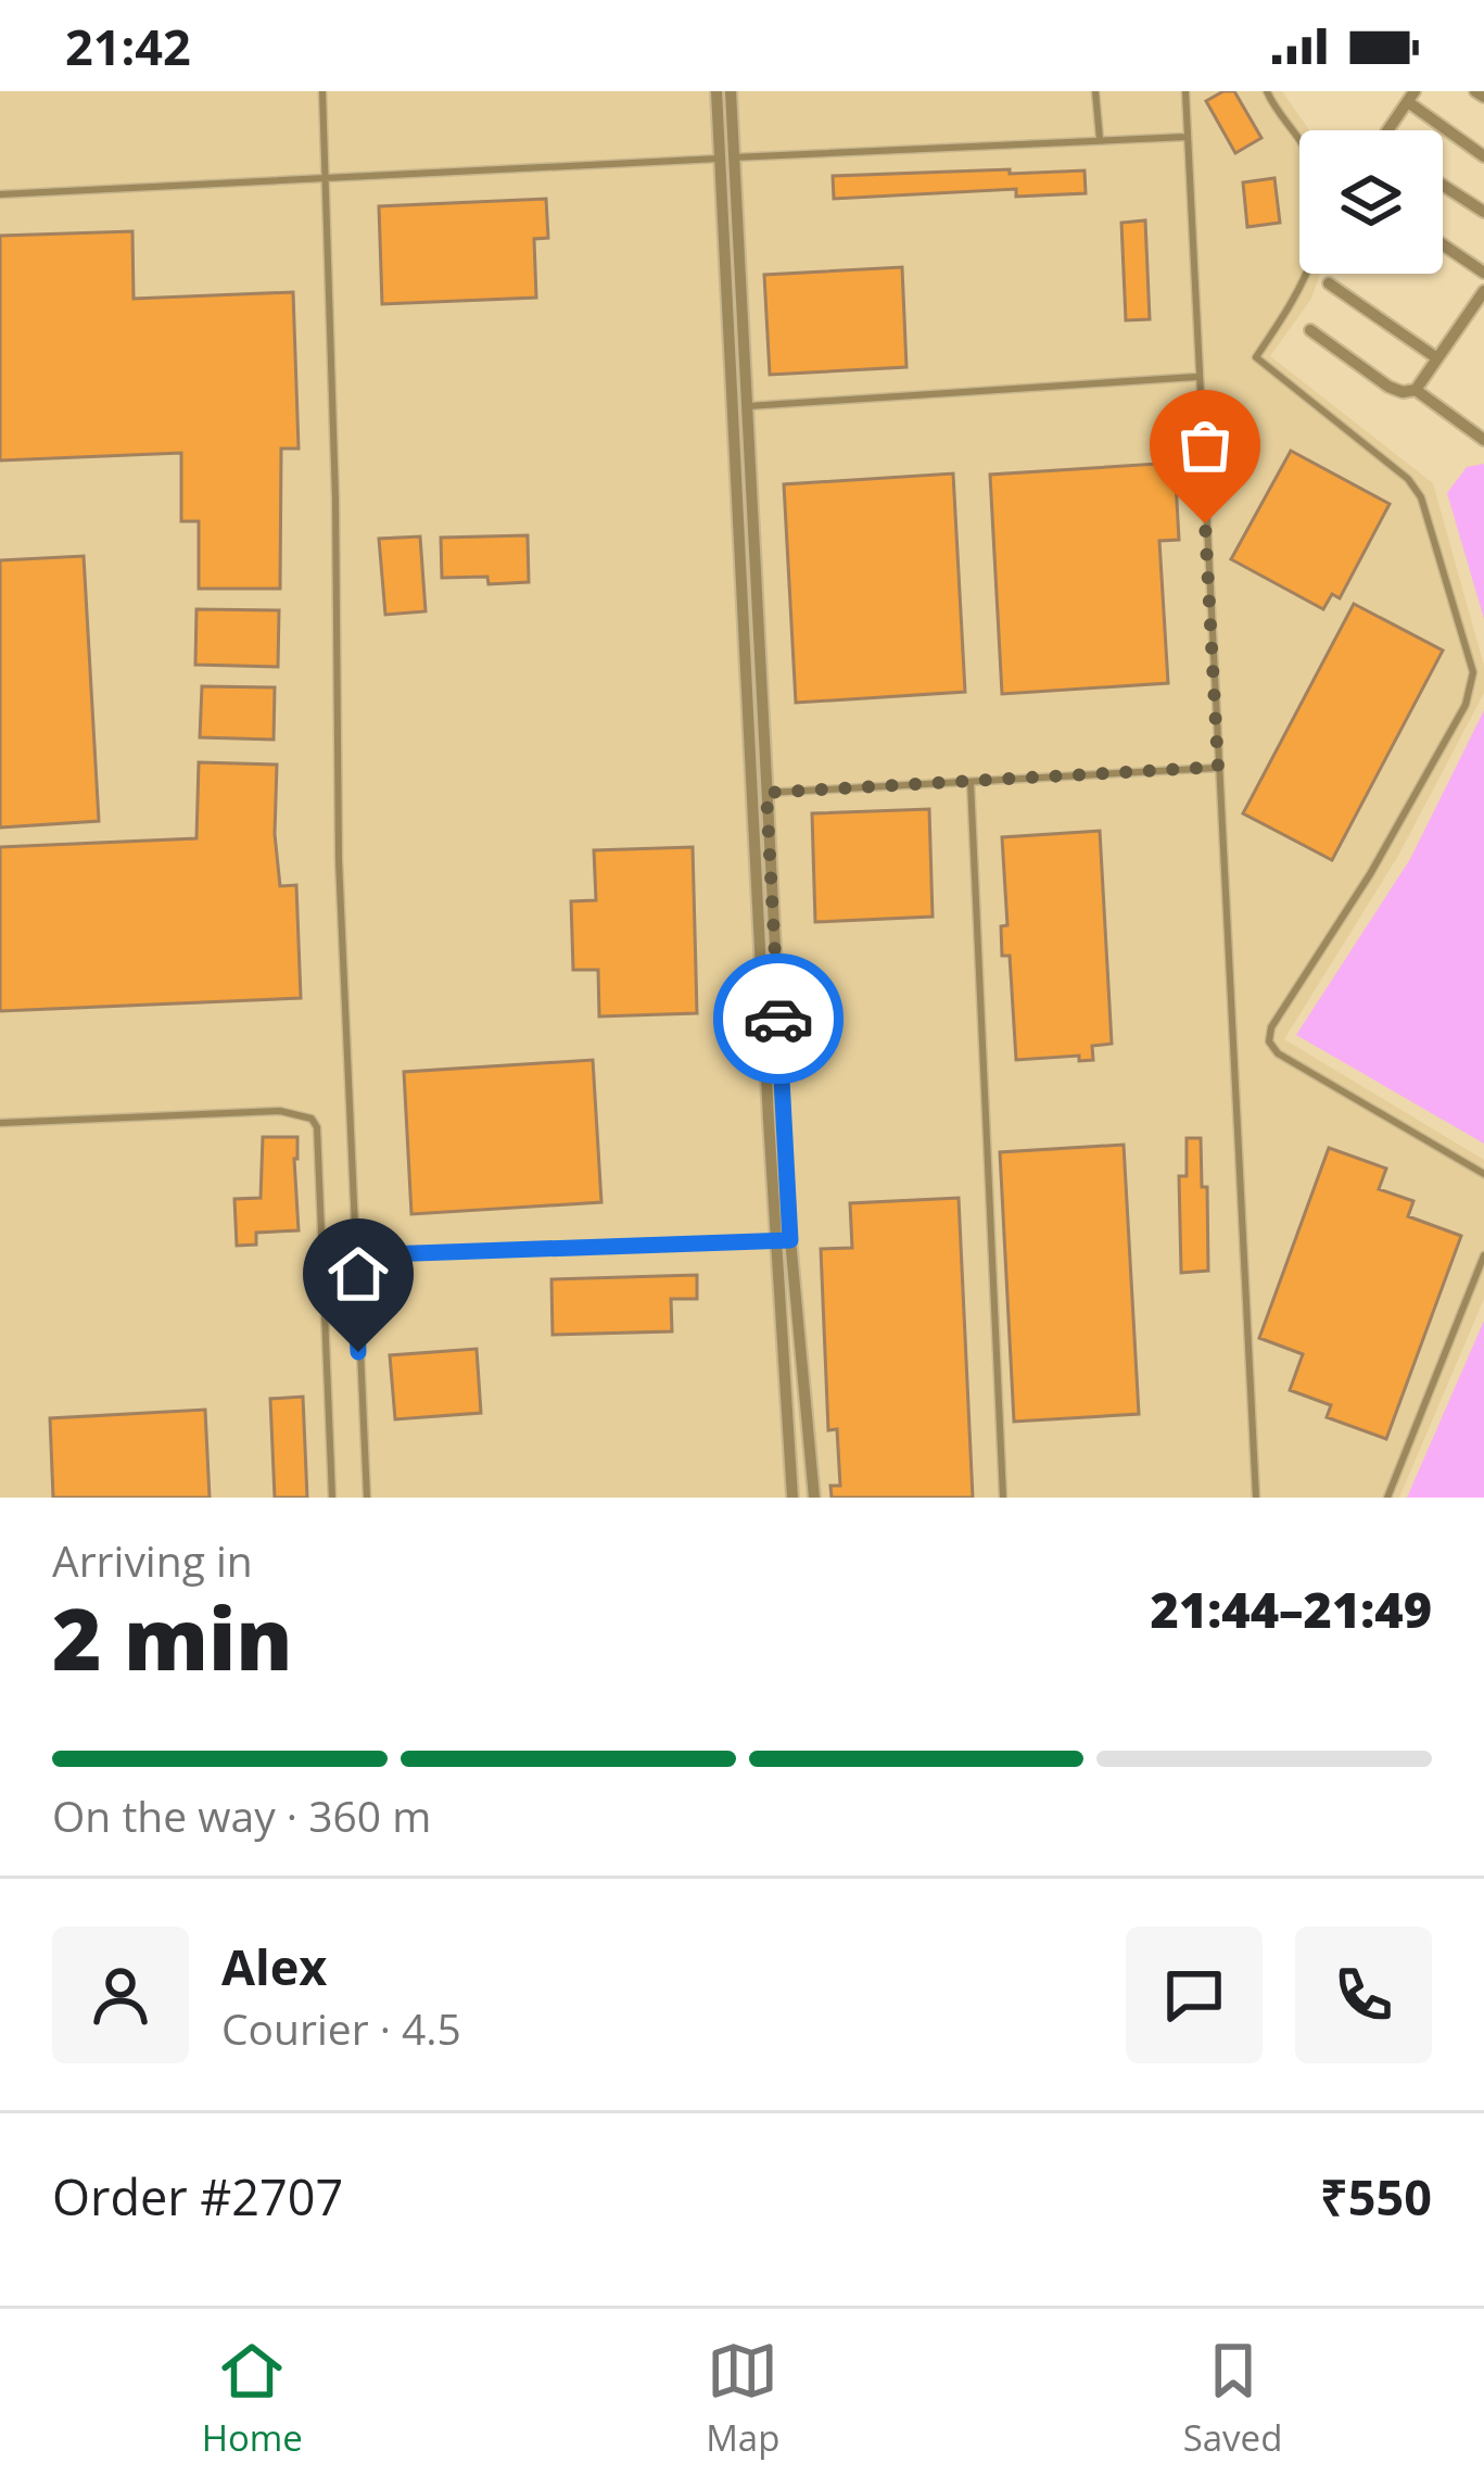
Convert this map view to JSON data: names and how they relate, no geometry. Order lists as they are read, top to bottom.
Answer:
{
  "page": {
    "status": "21:42",
    "heading": ["2 min", "Arriving in", "21:44–21:49"],
    "panel": [
      "Alex",
      "Courier · 4.5",
      "Order #2707",
      "₹550"
    ],
    "bar": "On the way · 360 m",
    "tabs": ["Home", "Map", "Saved"]
  }
}
